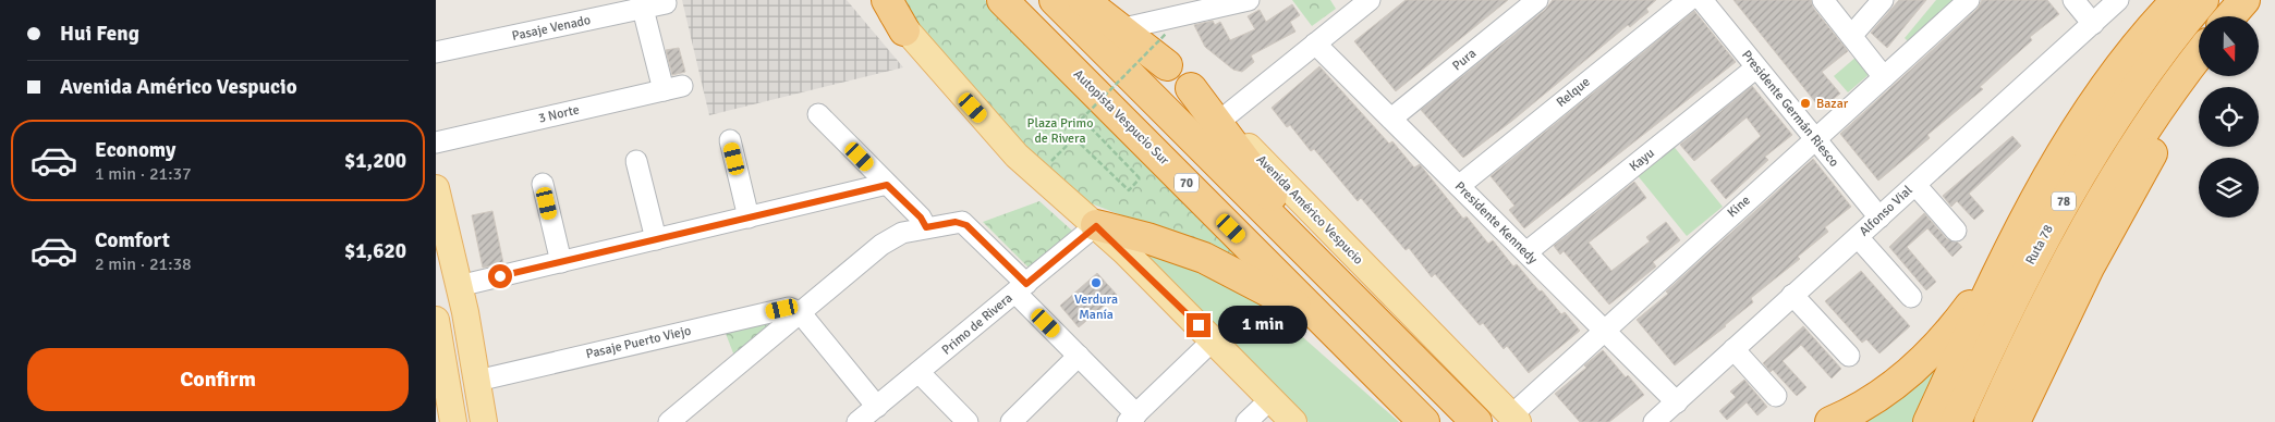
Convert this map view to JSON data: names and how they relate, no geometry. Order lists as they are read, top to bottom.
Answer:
{
  "streets": {
    "highway": [
      "Autopista Vespucio Sur",
      "70",
      "78",
      "Ruta 78"
    ],
    "main road": ["Avenida Américo Vespucio"],
    "street": [
      "Pasaje Venado",
      "Pura",
      "Relque",
      "Presidente Germán Riesco",
      "3 Norte",
      "Kayu",
      "Kine",
      "Alfonso Vial",
      "Presidente Kennedy",
      "Primo de Rivera",
      "Pasaje Puerto Viejo"
    ]
  },
  "crossings": [
    ["Pasaje Venado", "3 Norte"],
    ["Pura", "Presidente Kennedy"],
    ["Relque", "Presidente Kennedy"],
    ["Presidente Germán Riesco", "Kayu"],
    ["Presidente Germán Riesco", "Kine"],
    ["Presidente Germán Riesco", "Alfonso Vial"],
    ["Kayu", "Presidente Kennedy"],
    ["Kine", "Avenida Américo Vespucio"],
    ["Kine", "Presidente Kennedy"],
    ["Alfonso Vial", "Presidente Kennedy"]
  ],
  "parks": ["Plaza Primo de Rivera"],
  "places": ["Bazar", "Verdura Manía"],
  "north": "bottom",
  "page": {
    "banner": ["Hui Feng", "Avenida Américo Vespucio"],
    "list": [
      {
        "name": "Economy",
        "note": "1 min · 21:37",
        "value": "$1,200"
      },
      {
        "name": "Comfort",
        "note": "2 min · 21:38",
        "value": "$1,620"
      }
    ],
    "bubble": "1 min",
    "buttons": "Confirm"
  }
}
